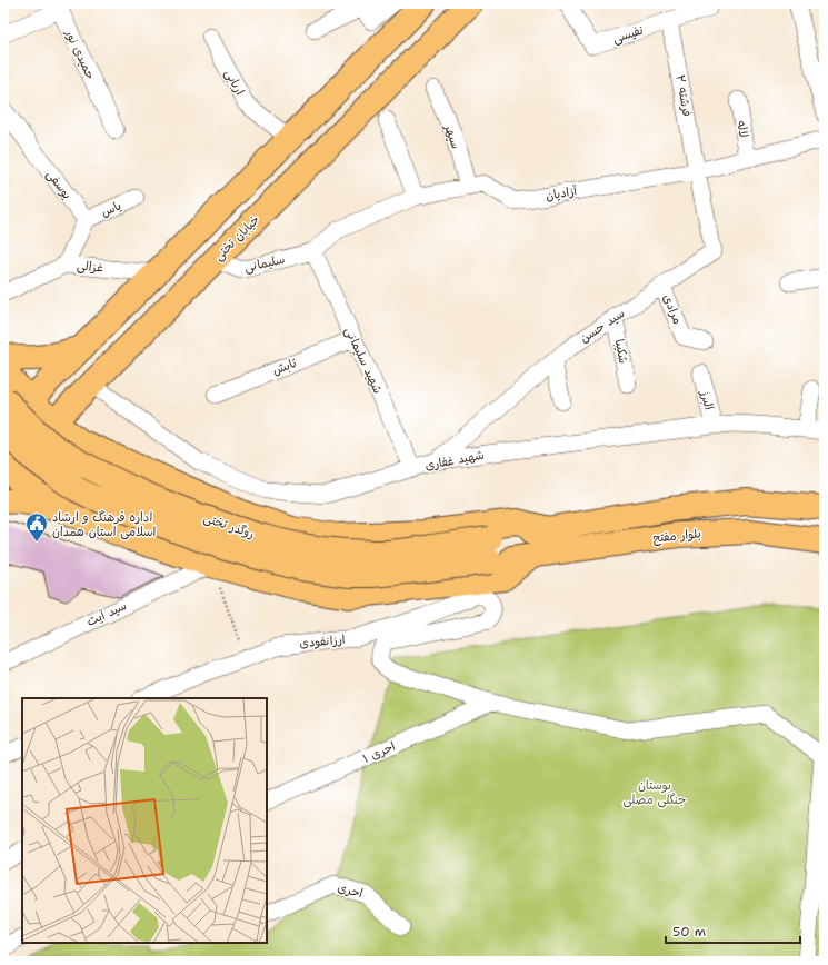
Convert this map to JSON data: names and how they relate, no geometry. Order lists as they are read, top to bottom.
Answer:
{
  "streets": {
    "main road": ["خیابان تختی", "روگذر تختی", "بلوار مفتح"],
    "street": [
      "نفیسی",
      "حمیدی نور",
      "اربابی",
      "فرشته ۲",
      "لاله",
      "سپهر",
      "یوسفی",
      "آزادیان",
      "یاس",
      "سلیمانی",
      "غزالی",
      "مرادی",
      "سید حسن",
      "شکیبا",
      "شهید سلیمانی",
      "تابش",
      "البرز",
      "شهید غفاری",
      "سید آیت",
      "ارزانفودی",
      "احری ۱",
      "احری"
    ]
  },
  "crossings": [
    ["نفیسی", "فرشته ۲"],
    ["فرشته ۲", "آزادیان"],
    ["فرشته ۲", "سید حسن"],
    ["لاله", "آزادیان"],
    ["سپهر", "آزادیان"],
    ["یوسفی", "یاس"],
    ["آزادیان", "سلیمانی"],
    ["آزادیان", "سید حسن"],
    ["آزادیان", "شهید سلیمانی"],
    ["خیابان تختی", "سلیمانی"],
    ["خیابان تختی", "شهید غفاری"],
    ["سلیمانی", "شهید سلیمانی"],
    ["مرادی", "سید حسن"],
    ["سید حسن", "شکیبا"],
    ["سید حسن", "شهید غفاری"],
    ["شهید سلیمانی", "تابش"],
    ["شهید سلیمانی", "شهید غفاری"],
    ["البرز", "شهید غفاری"],
    ["روگذر تختی", "بلوار مفتح"],
    ["روگذر تختی", "ارزانفودی"],
    ["بلوار مفتح", "ارزانفودی"]
  ],
  "parks": ["بوستان جنگلی مصلی"],
  "places": {
    "public building": ["اداره فرهنگ و ارشاد اسلامی استان همدان"]
  },
  "scale_bar": "50 m"
}
